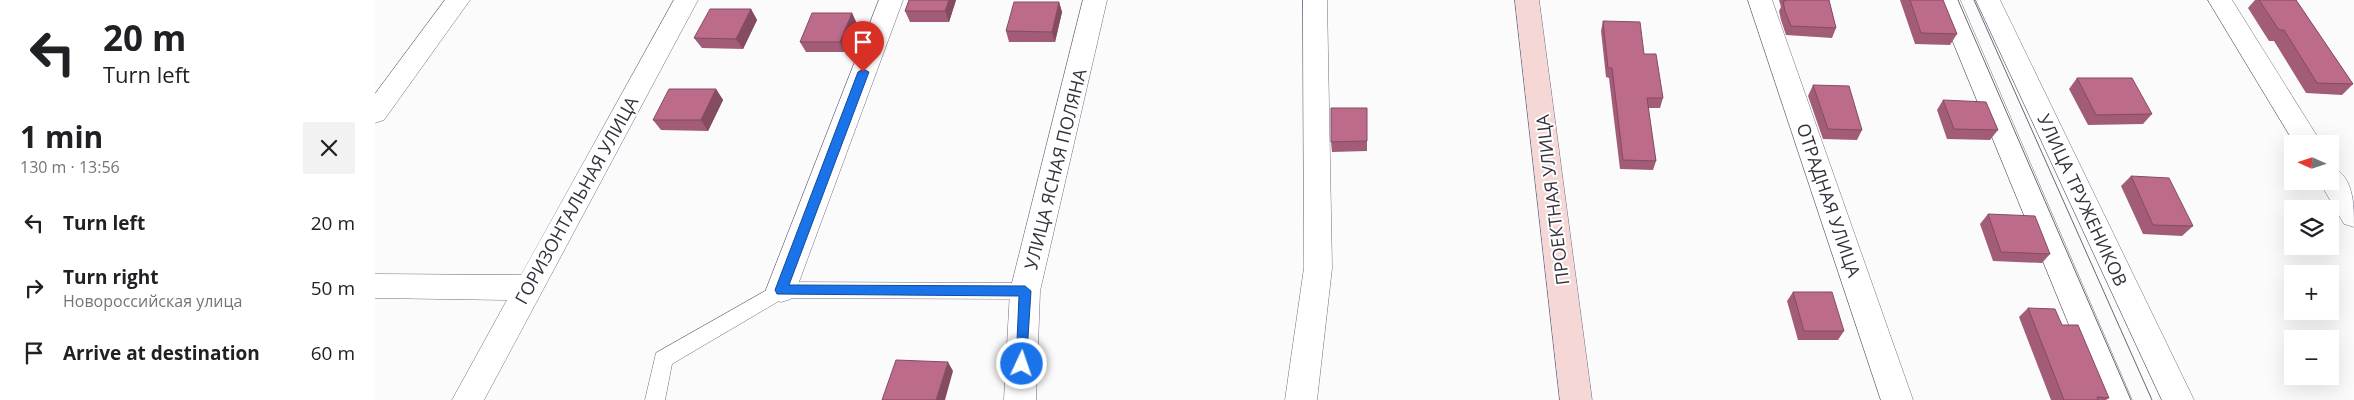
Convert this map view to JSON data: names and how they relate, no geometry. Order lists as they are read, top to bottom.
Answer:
{
  "streets": {
    "main road": ["ПРОЕКТНАЯ УЛИЦА"],
    "street": [
      "УЛИЦА ЯСНАЯ ПОЛЯНА",
      "ГОРИЗОНТАЛЬНАЯ УЛИЦА",
      "ОТРАДНАЯ УЛИЦА",
      "УЛИЦА ТРУЖЕНИКОВ"
    ]
  },
  "north": "left",
  "page": {
    "turn": ["20 m", "Turn left"],
    "heading": ["1 min", "130 m · 13:56"],
    "map_buttons": ["+", "−"],
    "list": [
      {
        "name": "Turn left",
        "value": "20 m"
      },
      {
        "name": "Turn right",
        "note": "Новороссийская улица",
        "value": "50 m"
      },
      {
        "name": "Arrive at destination",
        "value": "60 m"
      }
    ]
  }
}
